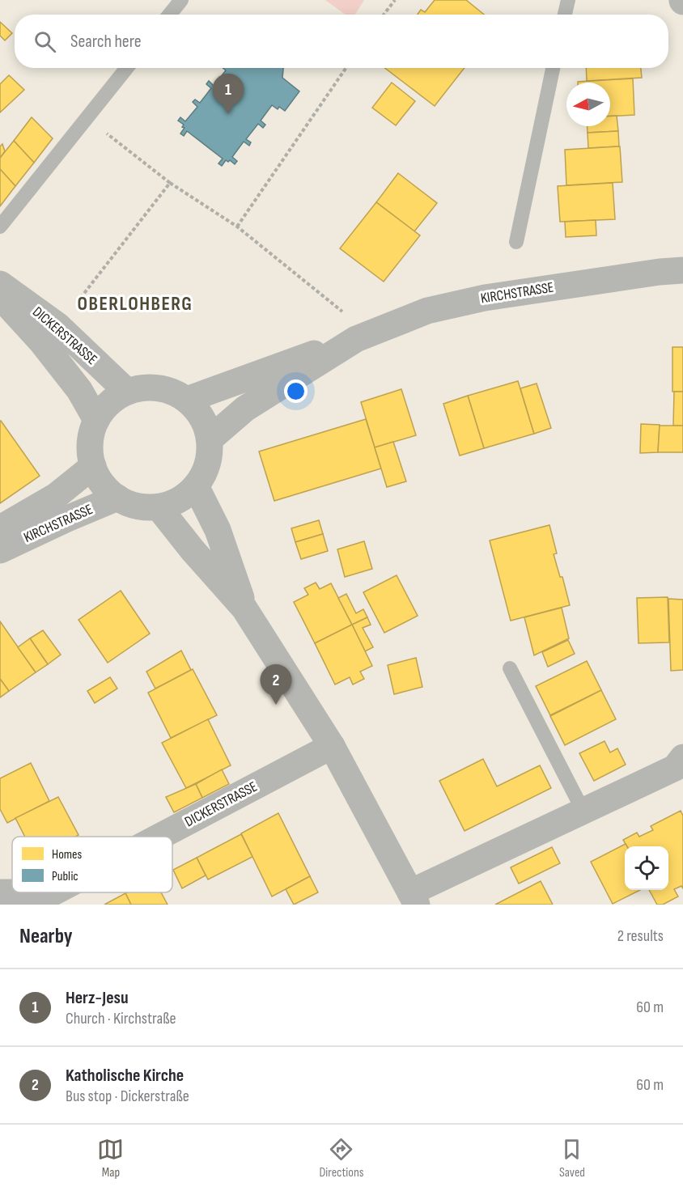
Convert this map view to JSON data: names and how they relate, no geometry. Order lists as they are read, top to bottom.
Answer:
{
  "streets": {
    "street": ["KIRCHSTRASSE", "DICKERSTRASSE"]
  },
  "crossings": [
    ["KIRCHSTRASSE", "DICKERSTRASSE"]
  ],
  "districts": ["OBERLOHBERG"],
  "legend": ["Homes", "Public"],
  "north": "left",
  "page": {
    "search": "Search here",
    "pins": ["1", "2"],
    "heading": ["Nearby", "2 results"],
    "list": [
      {
        "mark": "1",
        "name": "Herz-Jesu",
        "note": "Church · Kirchstraße",
        "value": "60 m"
      },
      {
        "mark": "2",
        "name": "Katholische Kirche",
        "note": "Bus stop · Dickerstraße",
        "value": "60 m"
      }
    ],
    "nav": ["Map", "Directions", "Saved"]
  }
}
